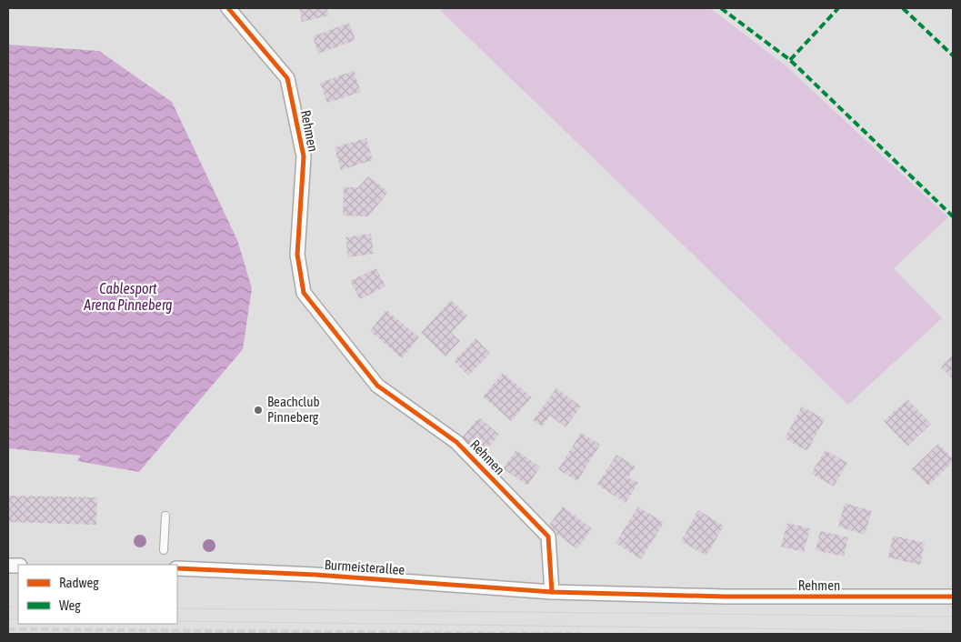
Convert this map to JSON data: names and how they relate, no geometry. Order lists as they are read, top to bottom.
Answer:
{
  "streets": {
    "street": ["Rehmen", "Burmeisterallee"]
  },
  "crossings": [
    ["Rehmen", "Burmeisterallee"]
  ],
  "water": ["Cablesport Arena Pinneberg"],
  "places": ["Beachclub Pinneberg"],
  "legend": ["Radweg", "Weg"]
}
